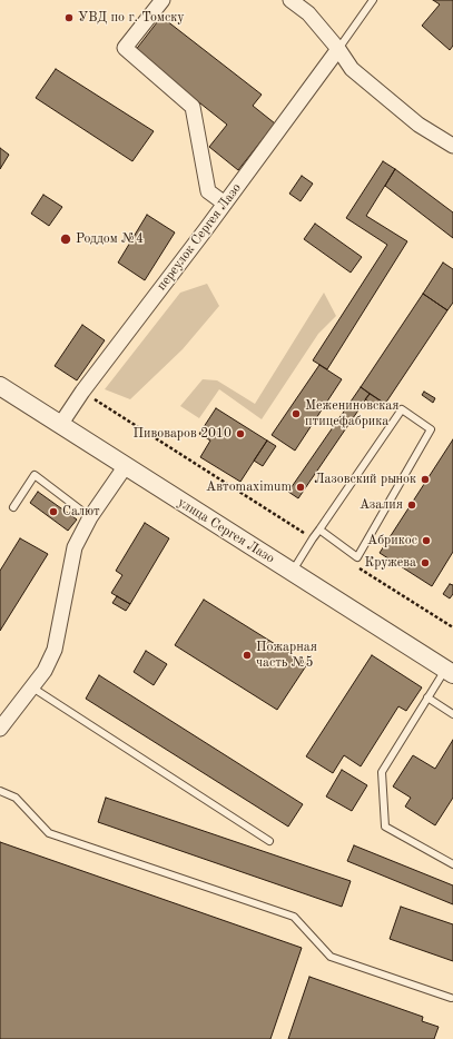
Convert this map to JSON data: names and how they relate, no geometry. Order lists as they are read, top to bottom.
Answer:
{
  "streets": {
    "street": ["переулок Сергея Лазо", "улица Сергея Лазо"]
  },
  "crossings": [
    ["переулок Сергея Лазо", "улица Сергея Лазо"]
  ],
  "places": [
    "УВД по г. Томску",
    "Роддом №4",
    "Межениновская птицефабрика",
    "Пивоваров 2010",
    "Лазовский рынок",
    "Автоmaximum",
    "Азалия",
    "Салют",
    "Абрикос",
    "Кружева",
    "Пожарная часть №5"
  ]
}
